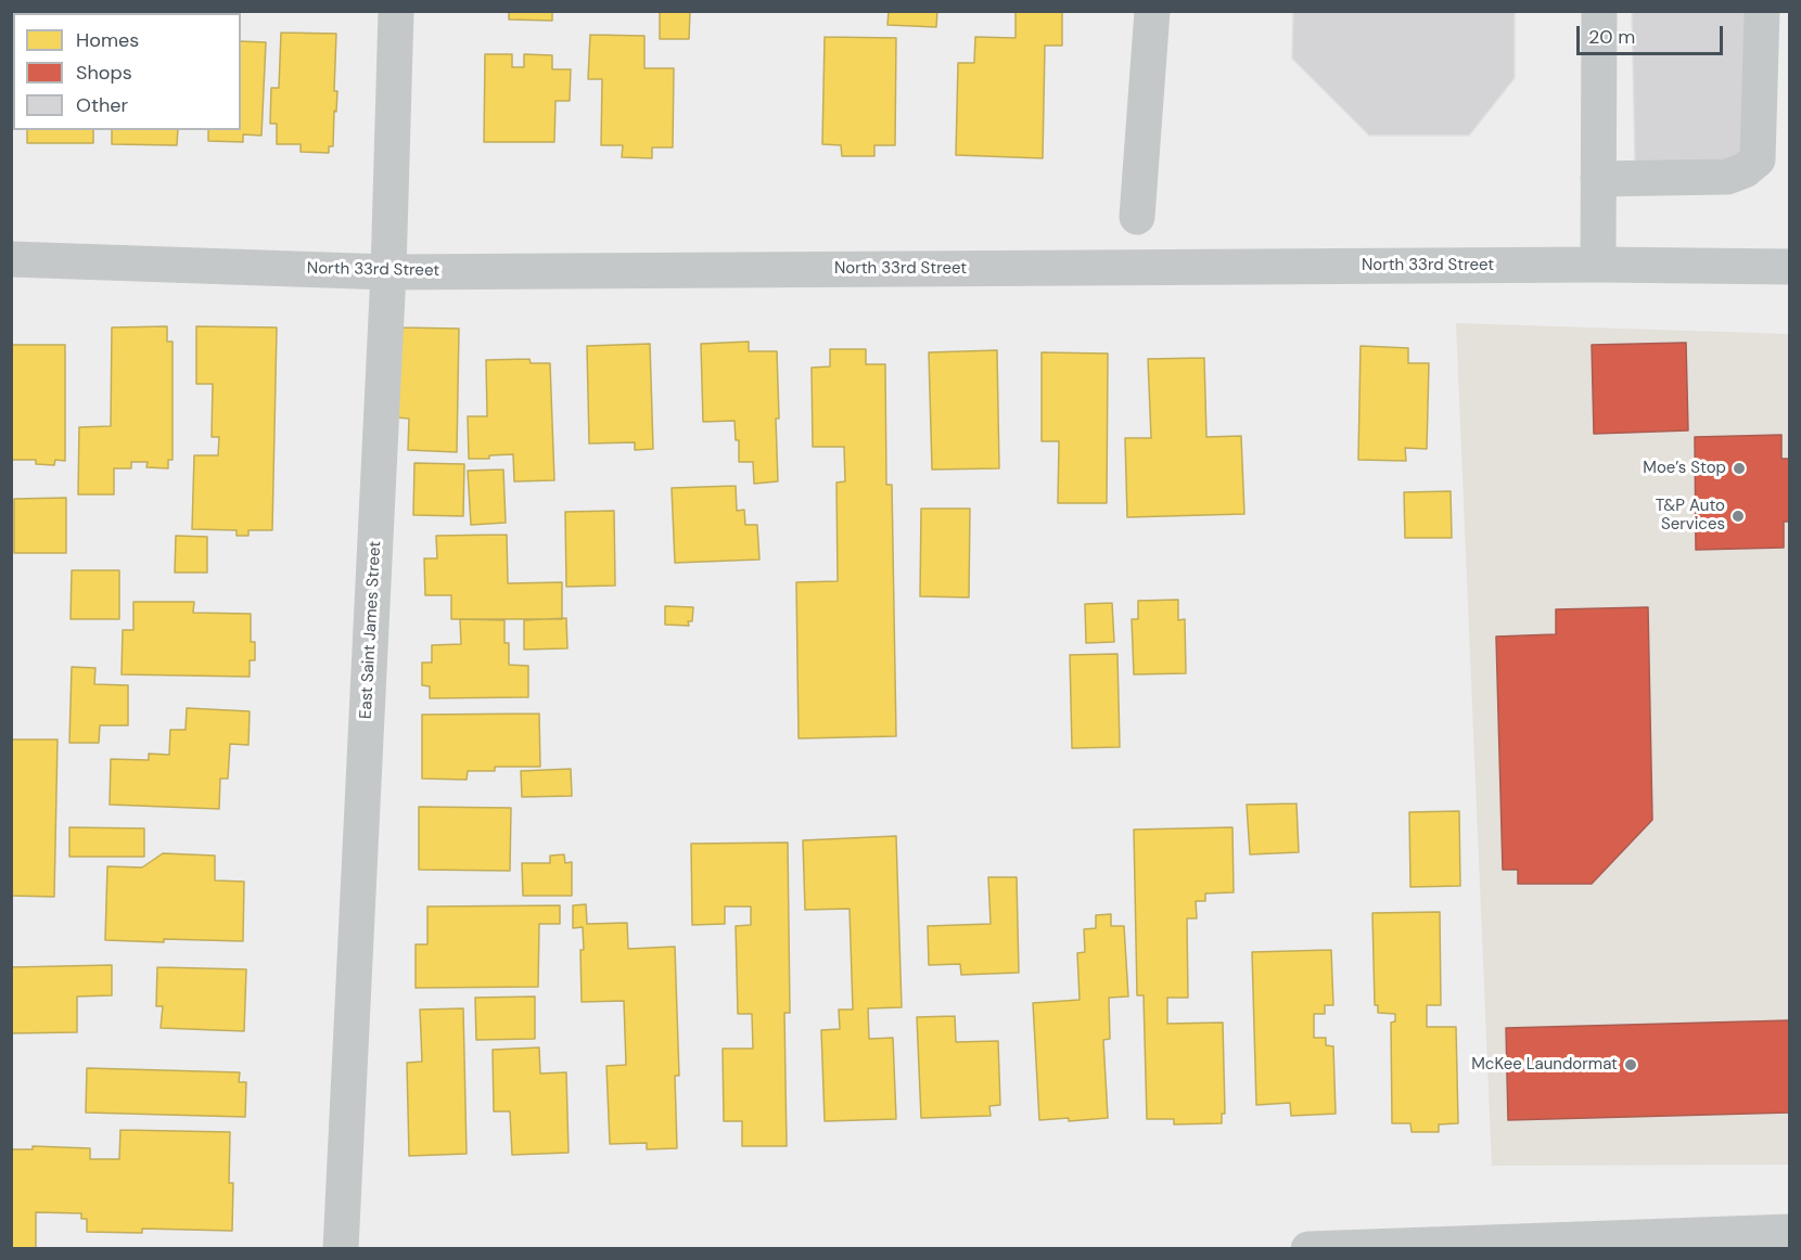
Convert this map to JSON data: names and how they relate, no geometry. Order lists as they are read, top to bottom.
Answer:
{
  "streets": {
    "street": ["North 33rd Street", "East Saint James Street"]
  },
  "crossings": [
    ["North 33rd Street", "East Saint James Street"]
  ],
  "places": ["Moe’s Stop", "T&P Auto Services", "McKee Laundormat"],
  "legend": ["Homes", "Shops", "Other"],
  "scale_bar": "20 m"
}
